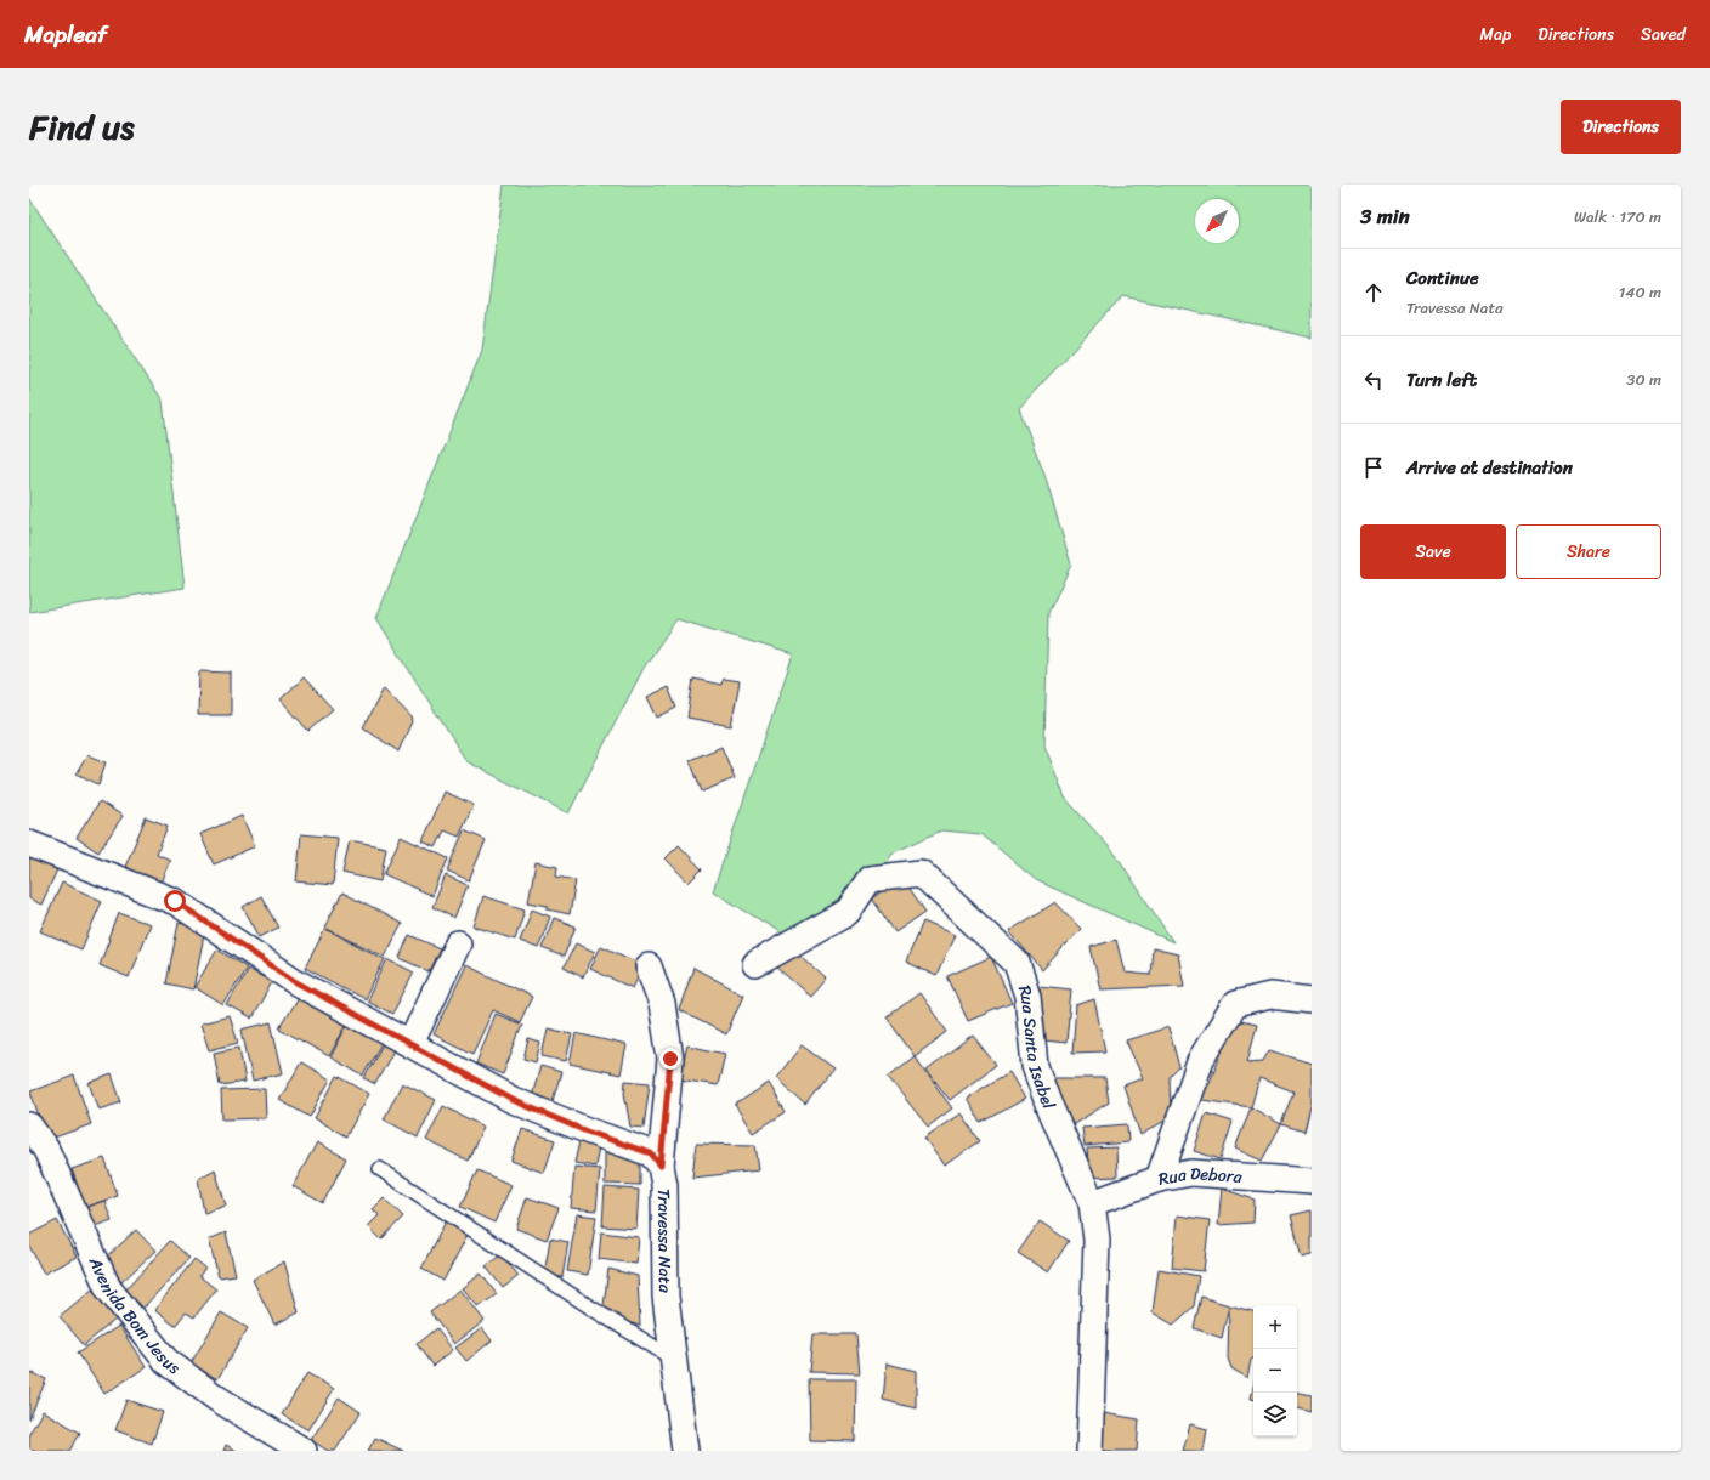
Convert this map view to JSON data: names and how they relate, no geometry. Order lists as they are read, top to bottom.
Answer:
{
  "streets": {
    "street": [
      "Rua Santa Isabel",
      "Rua Debora",
      "Travessa Nata",
      "Avenida Bom Jesus"
    ]
  },
  "crossings": [
    ["Rua Santa Isabel", "Rua Debora"]
  ],
  "north": "bottom left",
  "page": {
    "header": "Mapleaf",
    "nav": ["Map", "Directions", "Saved"],
    "title": "Find us",
    "buttons": [
      "Directions",
      ["Save", "Share"]
    ],
    "heading": ["3 min", "Walk · 170 m"],
    "list": [
      ["Continue", "Travessa Nata", "140 m"],
      ["Turn left", "30 m"],
      "Arrive at destination"
    ],
    "map_buttons": ["+", "−"]
  }
}
